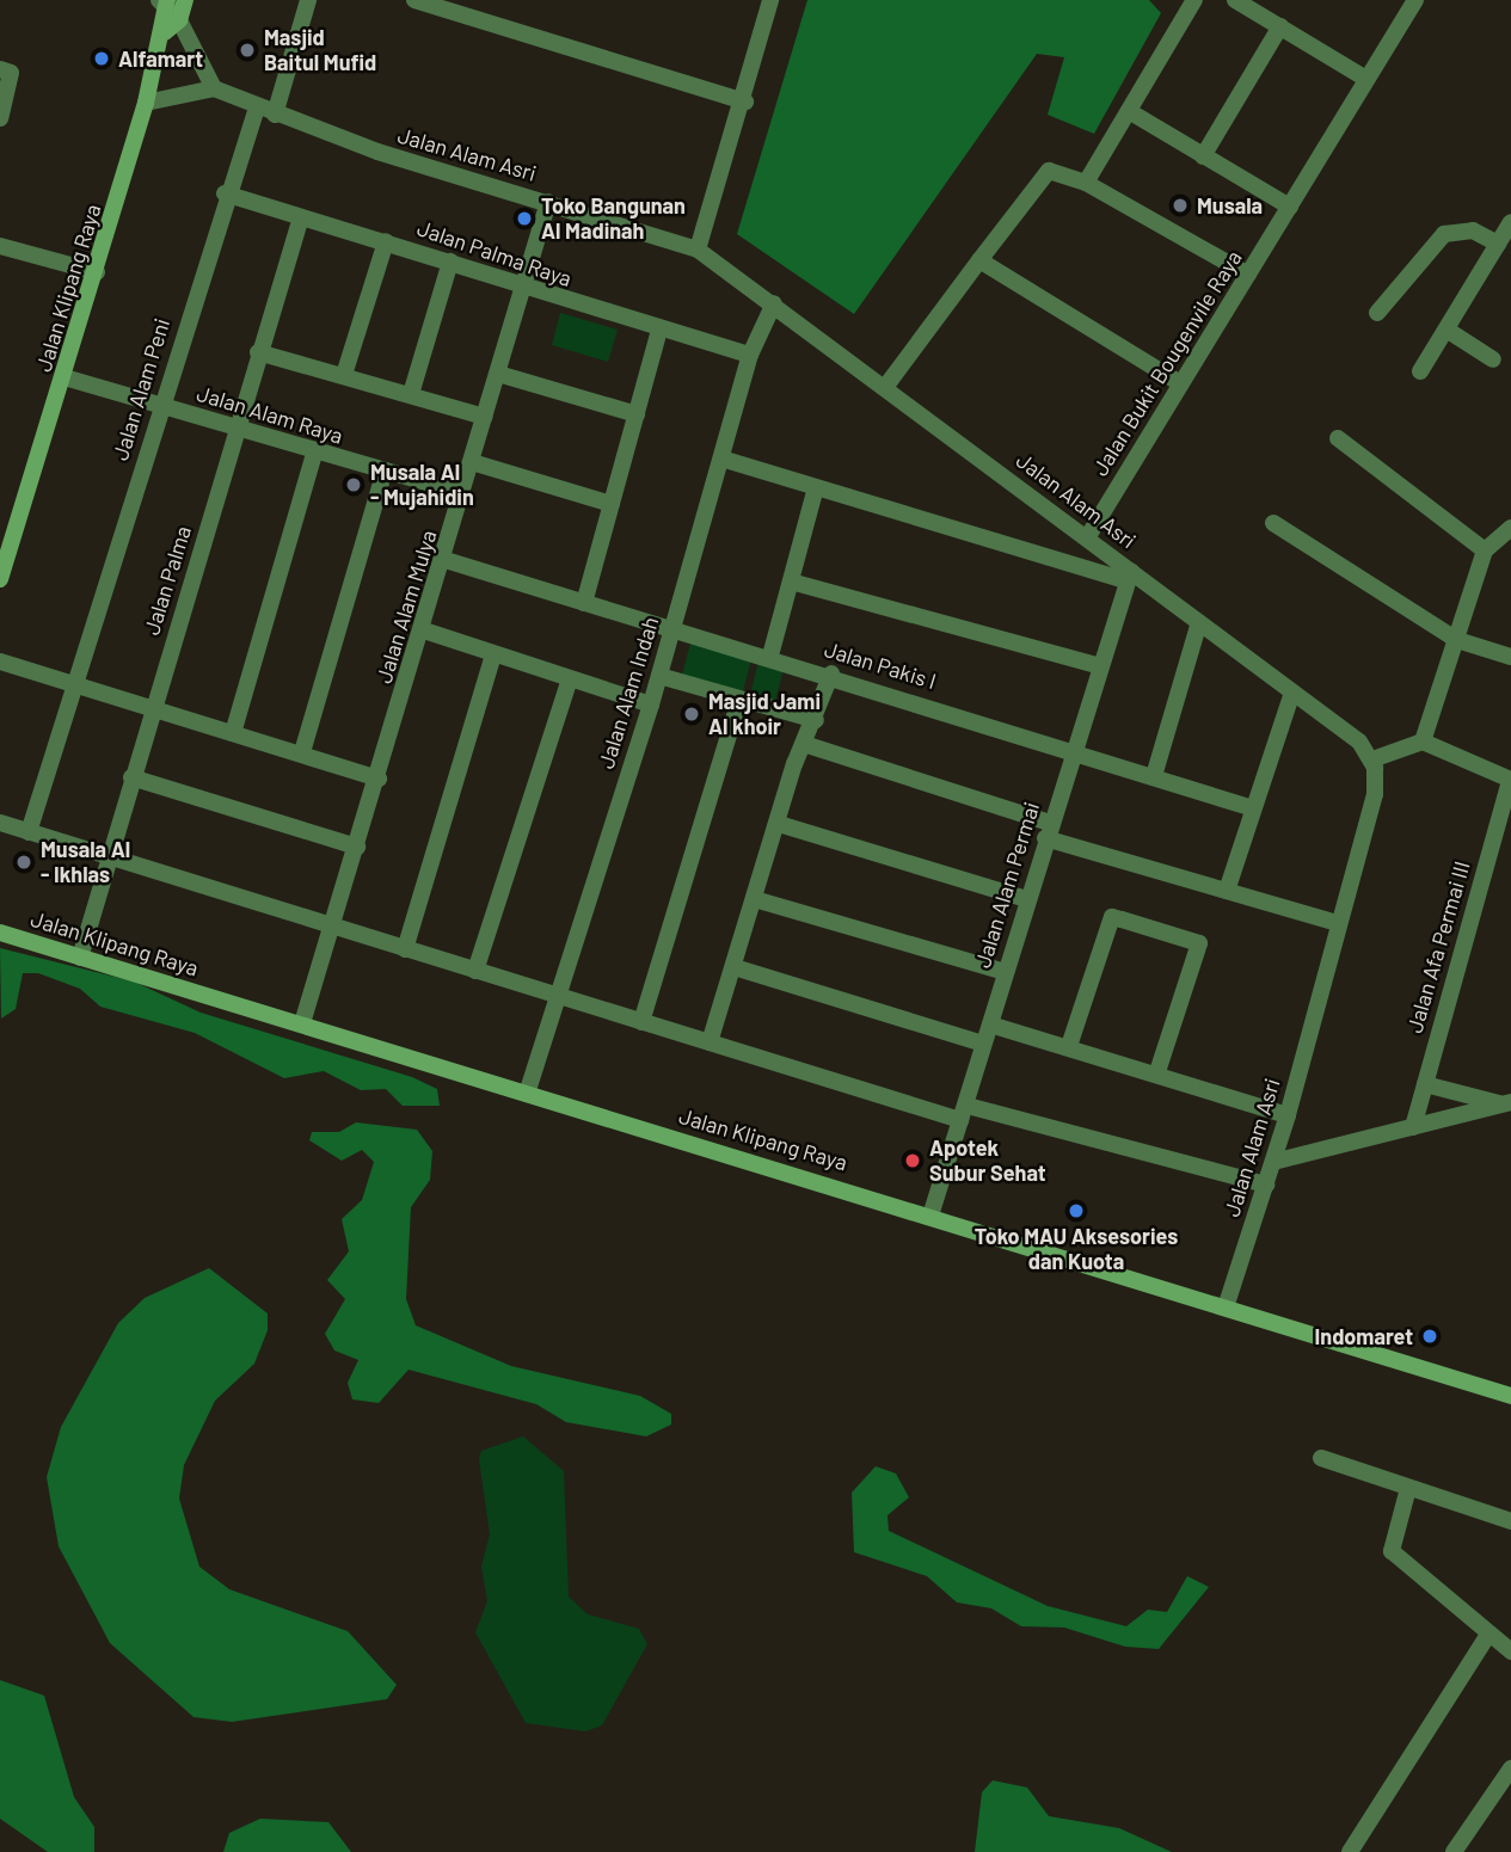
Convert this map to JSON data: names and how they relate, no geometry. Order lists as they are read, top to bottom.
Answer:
{
  "streets": {
    "main road": ["Jalan Klipang Raya"],
    "street": [
      "Jalan Alam Asri",
      "Jalan Palma Raya",
      "Jalan Bukit Bougenvile Raya",
      "Jalan Alam Peni",
      "Jalan Alam Raya",
      "Jalan Palma",
      "Jalan Alam Mulya",
      "Jalan Pakis I",
      "Jalan Alam Indah",
      "Jalan Alam Permai",
      "Jalan Afa Permai III"
    ]
  },
  "crossings": [
    ["Jalan Alam Asri", "Jalan Klipang Raya"],
    ["Jalan Alam Asri", "Jalan Bukit Bougenvile Raya"],
    ["Jalan Alam Asri", "Jalan Alam Peni"],
    ["Jalan Alam Asri", "Jalan Alam Mulya"],
    ["Jalan Alam Asri", "Jalan Alam Indah"],
    ["Jalan Alam Asri", "Jalan Alam Permai"],
    ["Jalan Palma Raya", "Jalan Alam Peni"],
    ["Jalan Palma Raya", "Jalan Palma"],
    ["Jalan Palma Raya", "Jalan Alam Mulya"],
    ["Jalan Palma Raya", "Jalan Alam Indah"],
    ["Jalan Klipang Raya", "Jalan Alam Raya"],
    ["Jalan Klipang Raya", "Jalan Palma"],
    ["Jalan Klipang Raya", "Jalan Alam Mulya"],
    ["Jalan Klipang Raya", "Jalan Alam Indah"],
    ["Jalan Klipang Raya", "Jalan Alam Permai"],
    ["Jalan Alam Peni", "Jalan Alam Raya"],
    ["Jalan Alam Raya", "Jalan Palma"],
    ["Jalan Alam Raya", "Jalan Alam Mulya"],
    ["Jalan Alam Mulya", "Jalan Pakis I"],
    ["Jalan Pakis I", "Jalan Alam Indah"],
    ["Jalan Pakis I", "Jalan Alam Permai"]
  ],
  "places": [
    "Masjid Baitul Mufid",
    "Alfamart",
    "Musala",
    "Toko Bangunan Al Madinah",
    "Musala Al - Mujahidin",
    "Masjid Jami Al khoir",
    "Musala Al - Ikhlas",
    "Apotek Subur Sehat",
    "Toko MAU Aksesories dan Kuota",
    "Indomaret"
  ]
}
